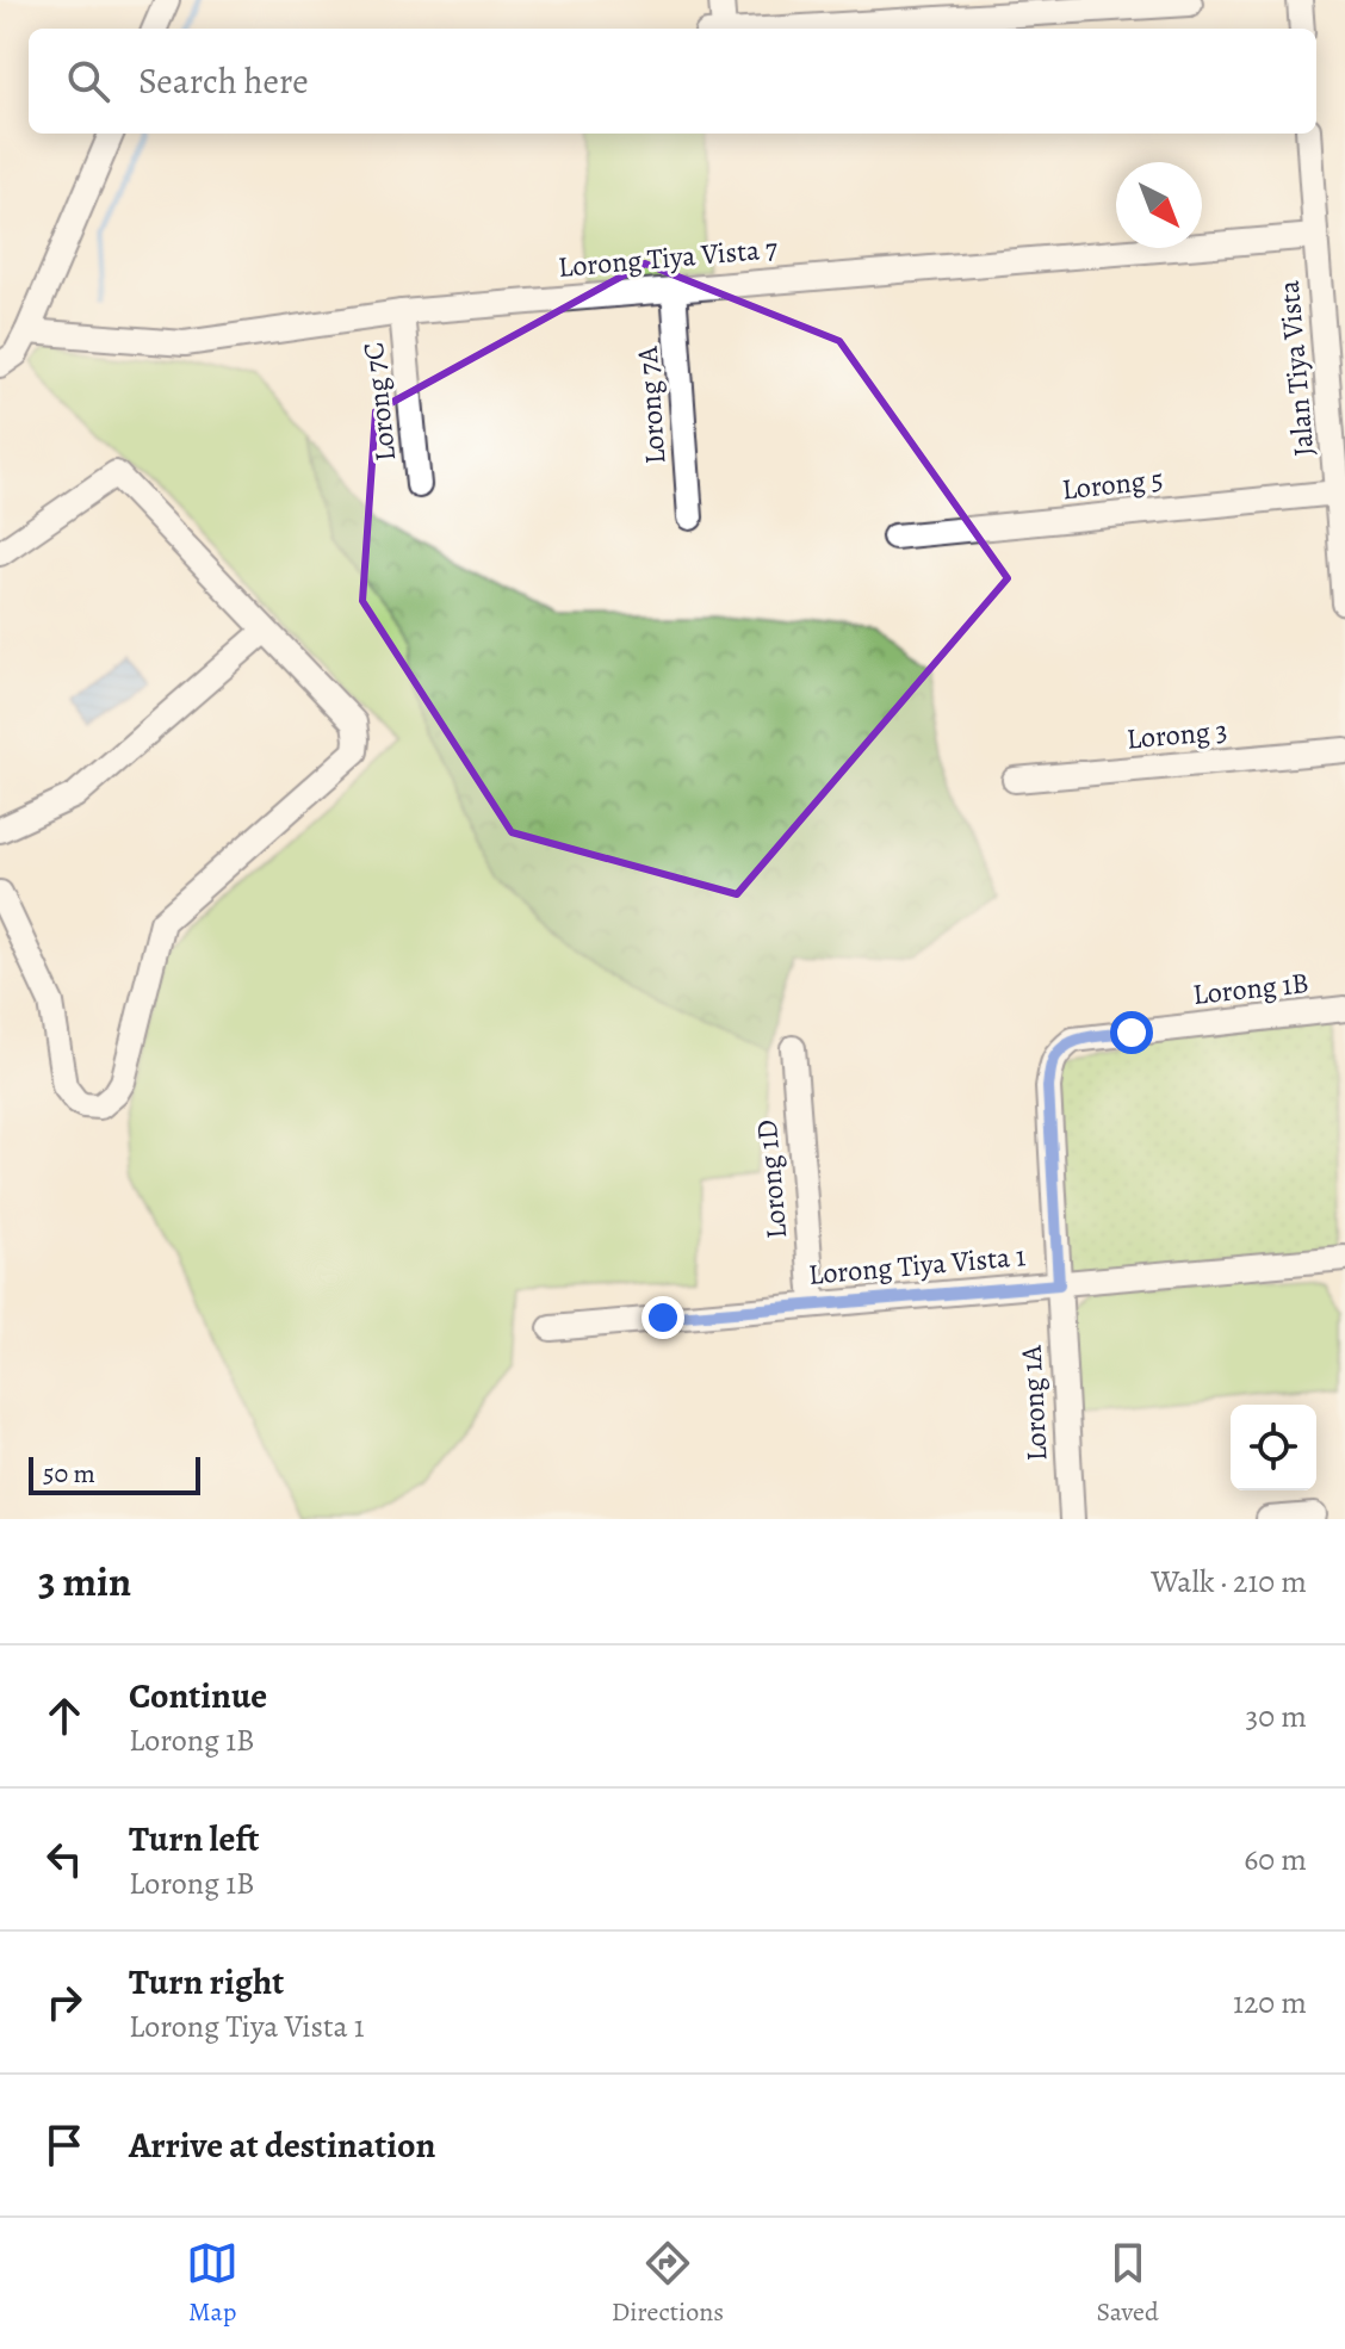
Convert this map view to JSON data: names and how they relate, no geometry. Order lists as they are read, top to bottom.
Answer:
{
  "streets": {
    "street": [
      "Lorong Tiya Vista 7",
      "Jalan Tiya Vista",
      "Lorong 7C",
      "Lorong 7A",
      "Lorong 5",
      "Lorong 3",
      "Lorong 1B",
      "Lorong 1D",
      "Lorong Tiya Vista 1",
      "Lorong 1A"
    ]
  },
  "crossings": [
    ["Lorong Tiya Vista 7", "Jalan Tiya Vista"],
    ["Lorong Tiya Vista 7", "Lorong 7C"],
    ["Lorong Tiya Vista 7", "Lorong 7A"],
    ["Jalan Tiya Vista", "Lorong 5"],
    ["Lorong 1B", "Lorong Tiya Vista 1"],
    ["Lorong 1B", "Lorong 1A"],
    ["Lorong 1D", "Lorong Tiya Vista 1"],
    ["Lorong Tiya Vista 1", "Lorong 1A"]
  ],
  "scale_bar": "50 m",
  "north": "bottom right",
  "page": {
    "search": "Search here",
    "scale": "50 m",
    "heading": ["3 min", "Walk · 210 m"],
    "list": [
      ["Continue", "Lorong 1B", "30 m"],
      ["Turn left", "Lorong 1B", "60 m"],
      ["Turn right", "Lorong Tiya Vista 1", "120 m"],
      "Arrive at destination"
    ],
    "nav": ["Map", "Directions", "Saved"]
  }
}
